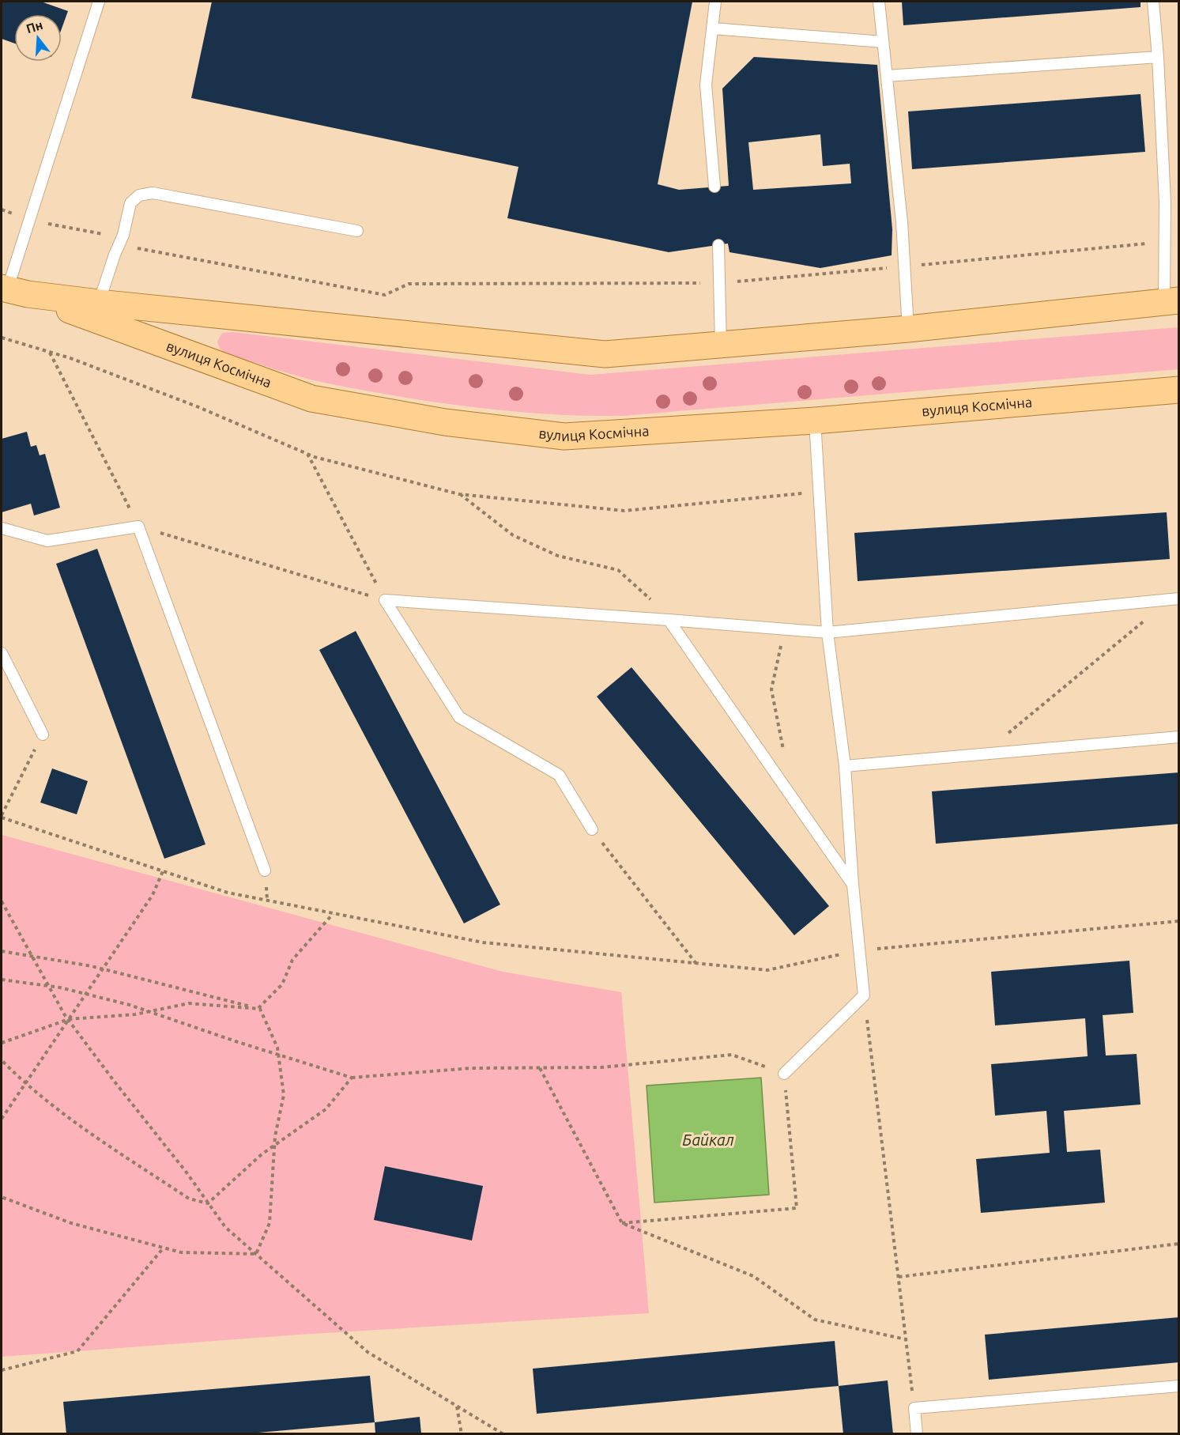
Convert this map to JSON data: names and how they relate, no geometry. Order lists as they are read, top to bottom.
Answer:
{
  "streets": {
    "main road": ["вулиця Космічна"]
  },
  "water": ["Байкал"],
  "north": "top"
}
